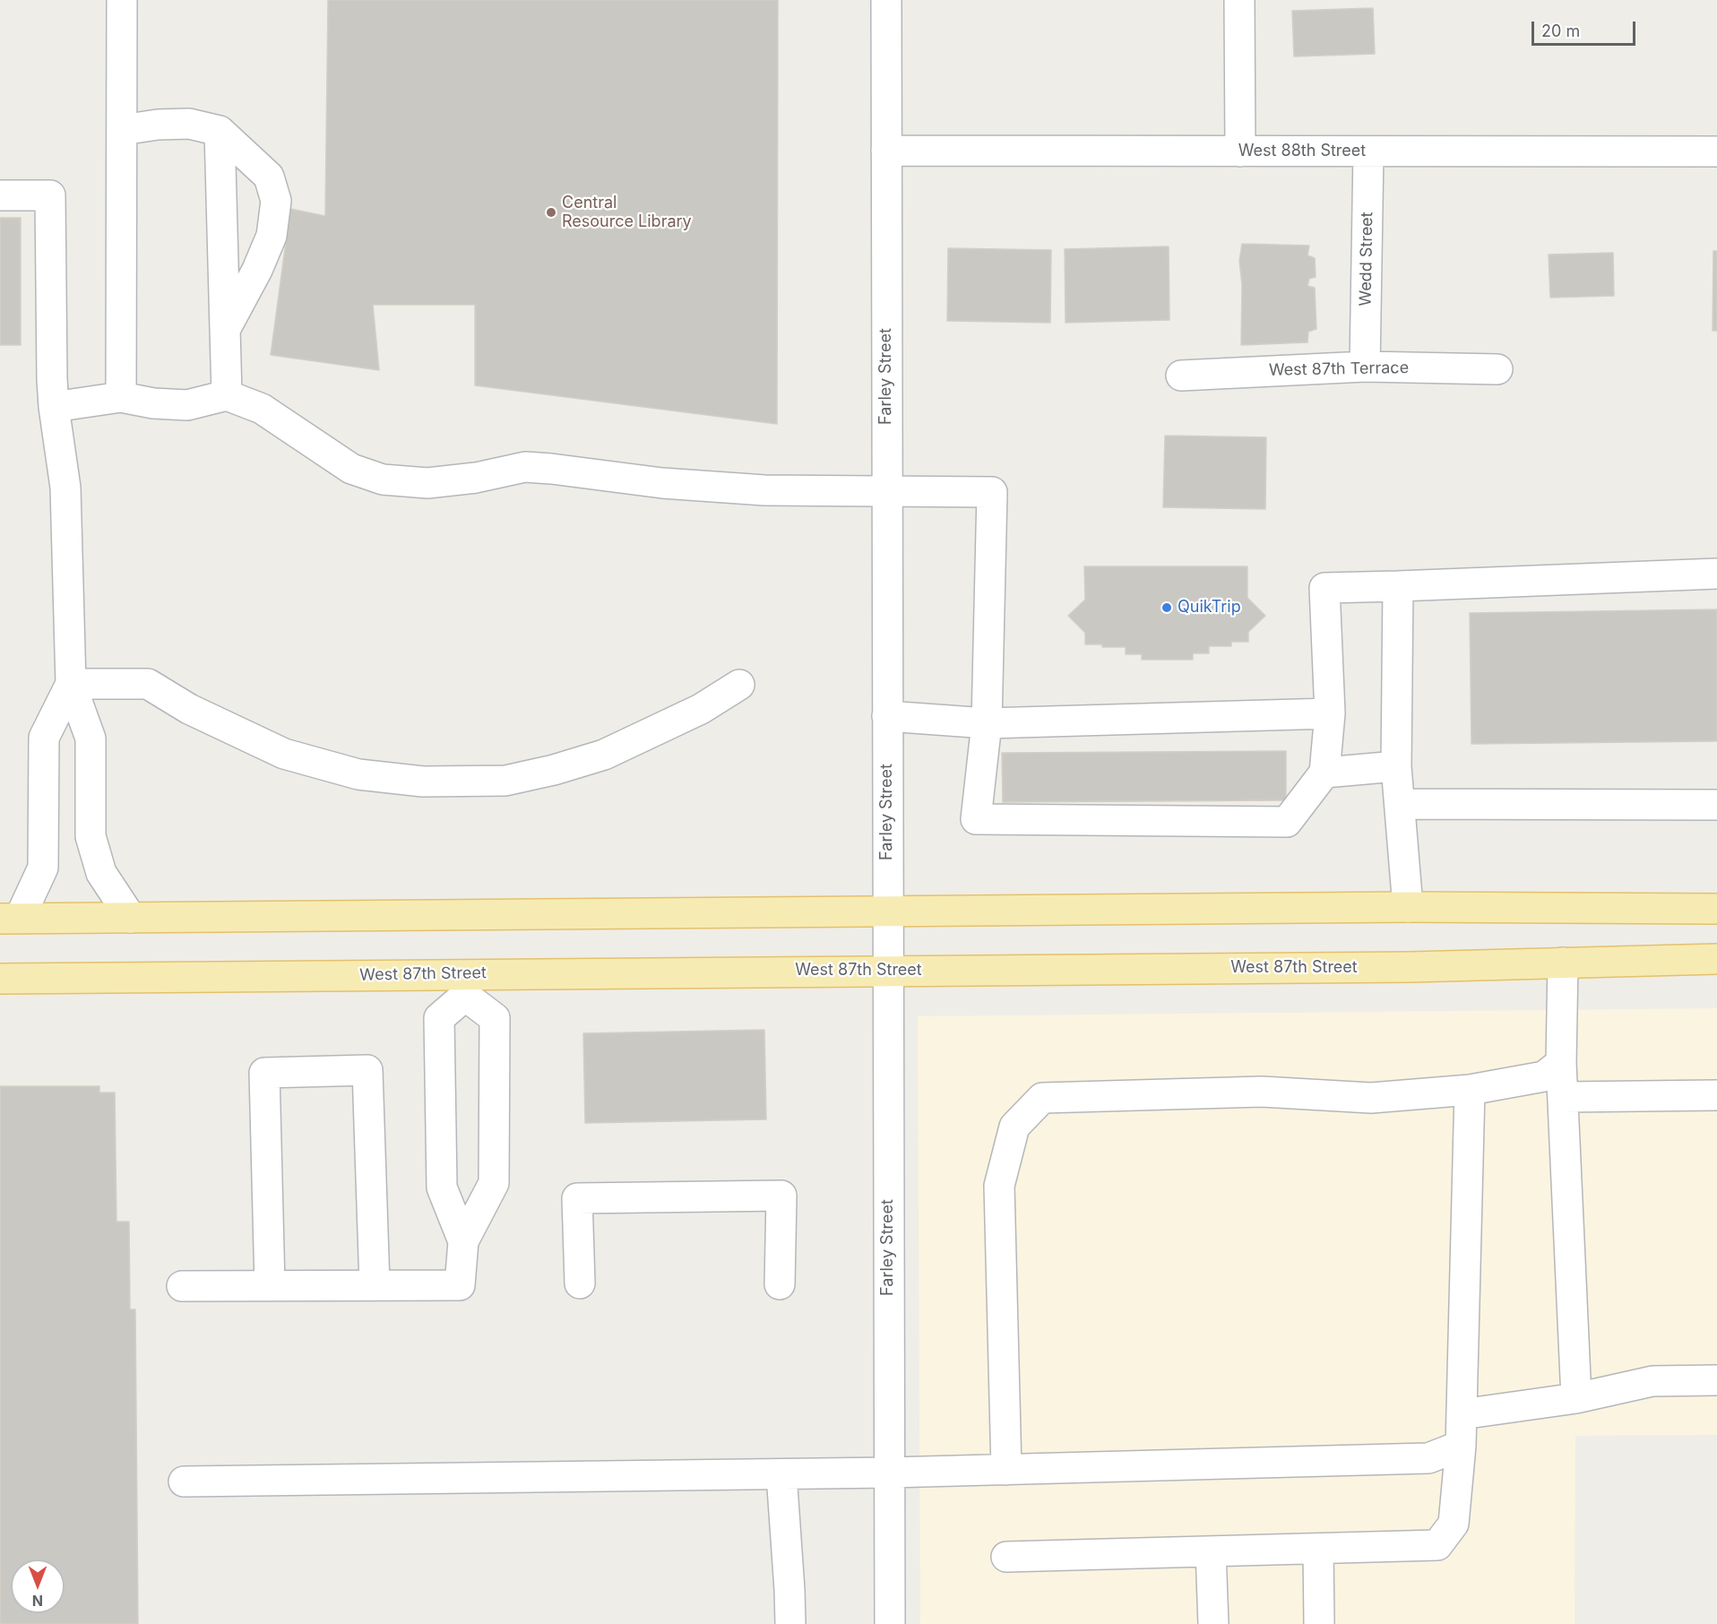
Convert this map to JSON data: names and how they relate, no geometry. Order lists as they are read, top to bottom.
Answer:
{
  "streets": {
    "main road": ["West 87th Street"],
    "street": [
      "West 88th Street",
      "Wedd Street",
      "West 87th Terrace",
      "Farley Street"
    ]
  },
  "crossings": [
    ["West 88th Street", "Wedd Street"],
    ["West 88th Street", "Farley Street"],
    ["Wedd Street", "West 87th Terrace"],
    ["Farley Street", "West 87th Street"]
  ],
  "places": ["Central Resource Library", "QuikTrip"],
  "scale_bar": "20 m",
  "north": "bottom"
}
